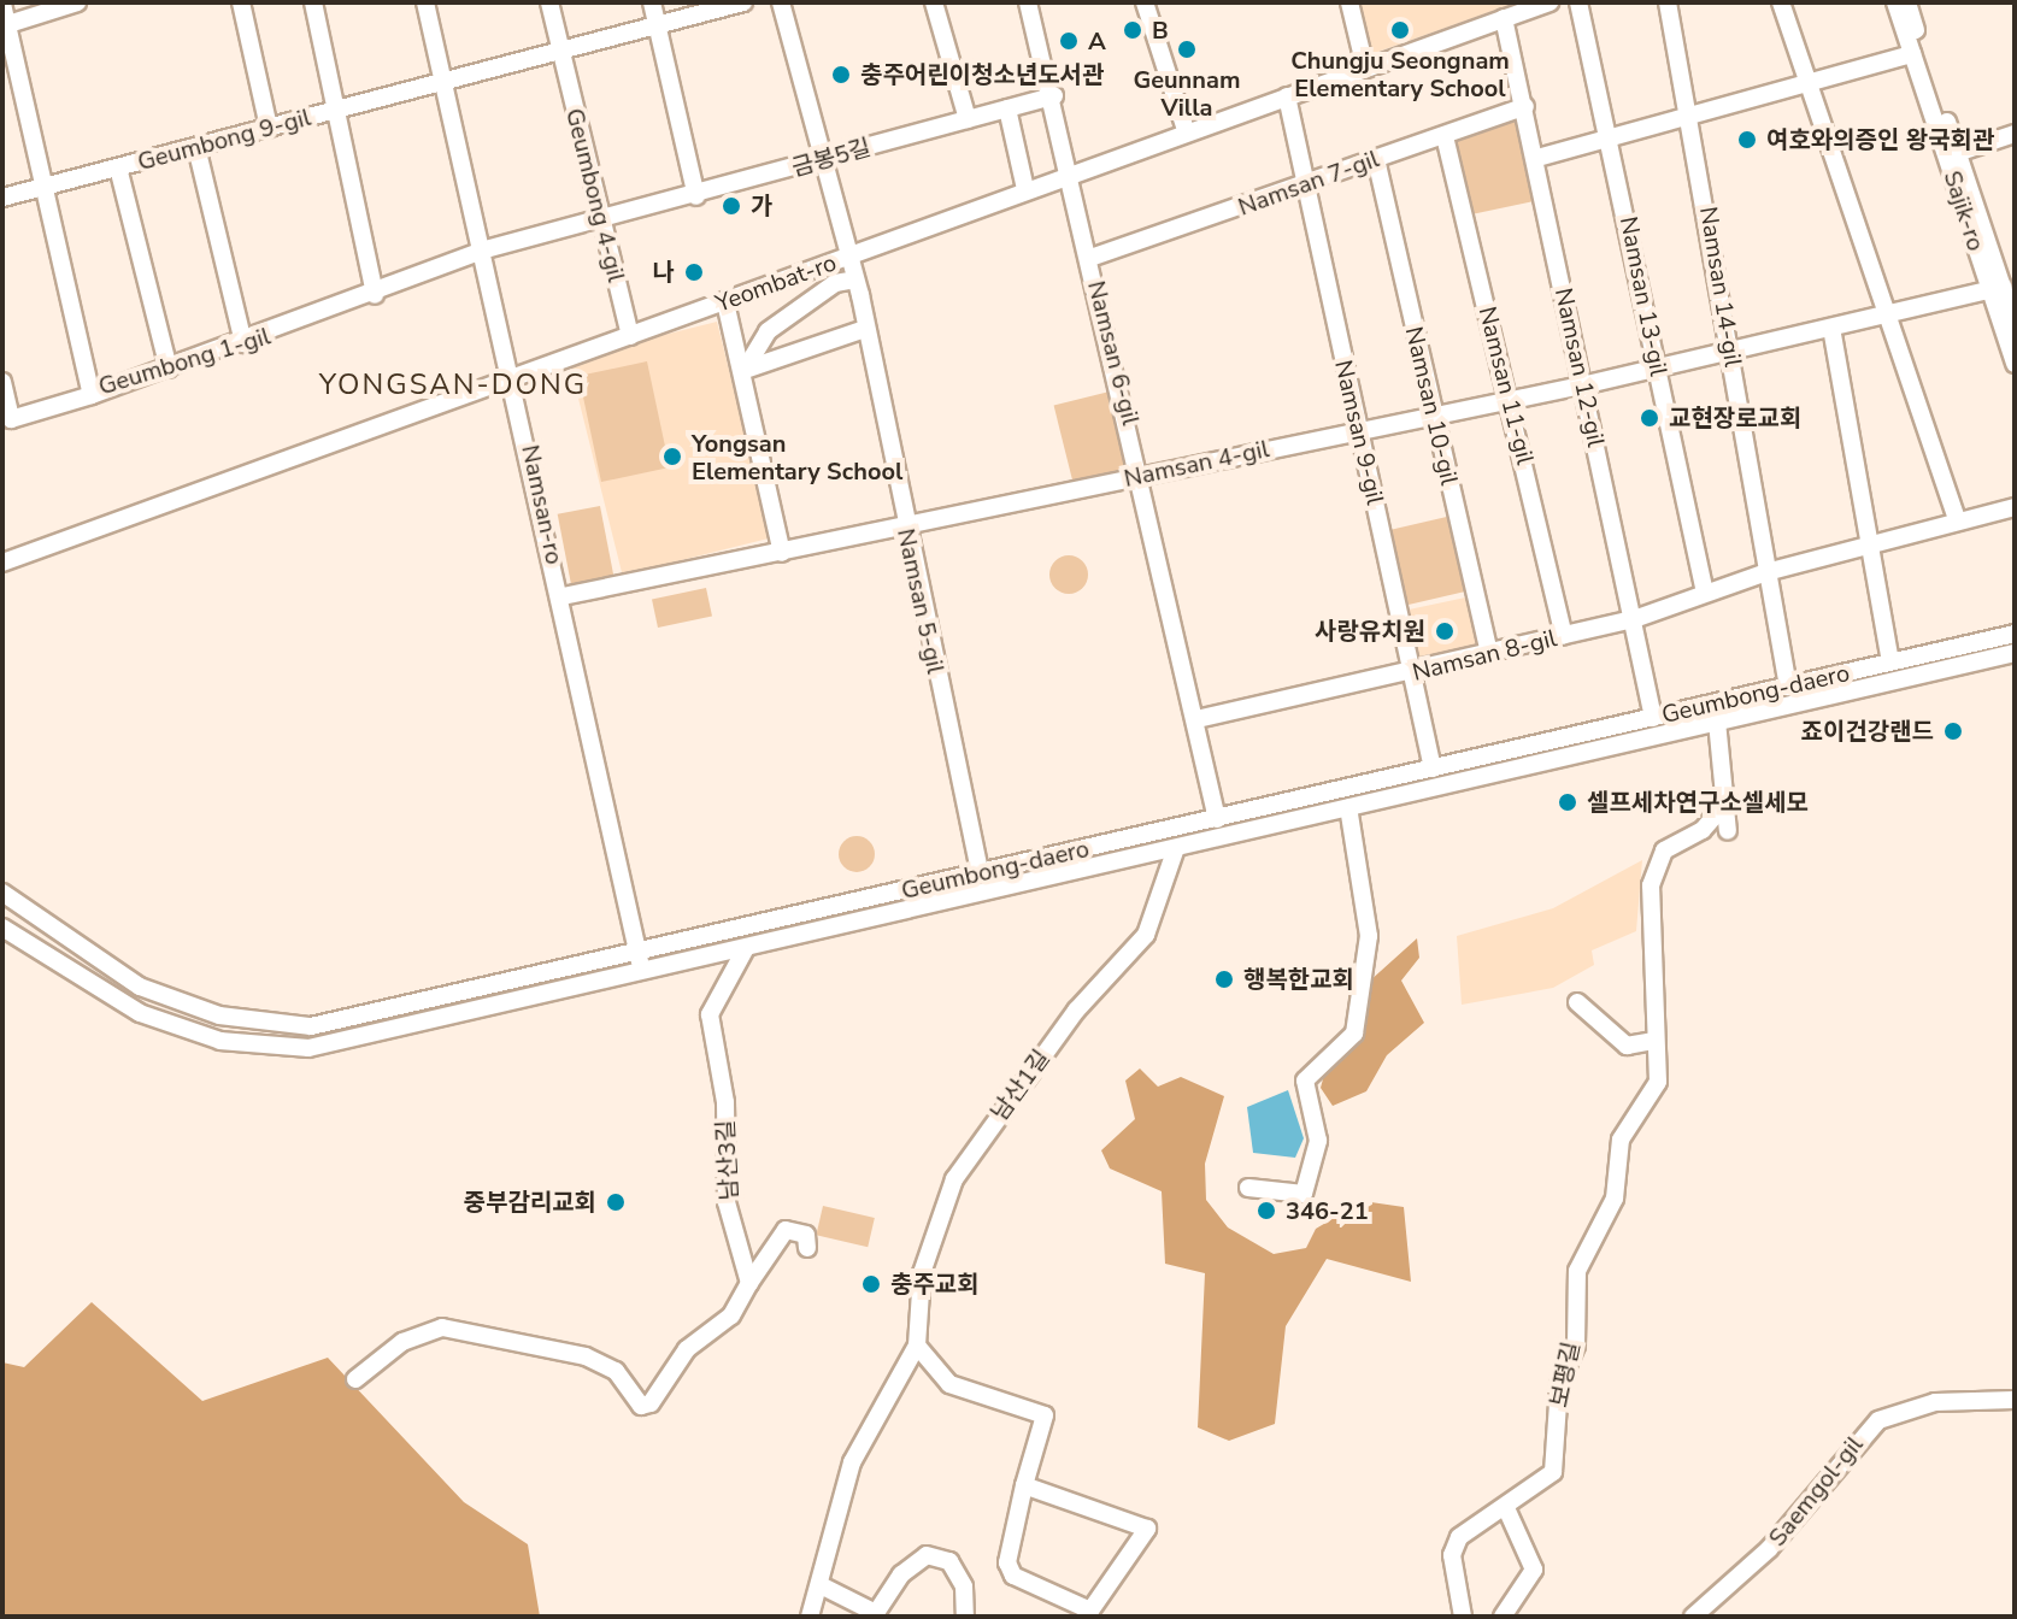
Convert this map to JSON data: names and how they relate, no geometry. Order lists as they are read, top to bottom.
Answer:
{
  "streets": {
    "street": [
      "Geumbong 9-gil",
      "금봉5길",
      "Namsan 7-gil",
      "Geumbong 4-gil",
      "Sajik-ro",
      "Yeombat-ro",
      "Namsan 14-gil",
      "Namsan 13-gil",
      "Namsan 6-gil",
      "Geumbong 1-gil",
      "Namsan 12-gil",
      "Namsan 11-gil",
      "Namsan 10-gil",
      "Namsan 9-gil",
      "Namsan 4-gil",
      "Namsan-ro",
      "Namsan 5-gil",
      "Namsan 8-gil",
      "Geumbong-daero",
      "남산1길",
      "남산3길",
      "보평길",
      "Saemgol-gil"
    ]
  },
  "crossings": [
    ["Geumbong 9-gil", "Geumbong 1-gil"],
    ["Geumbong 9-gil", "Namsan-ro"],
    ["금봉5길", "Geumbong 4-gil"],
    ["금봉5길", "Namsan 6-gil"],
    ["금봉5길", "Geumbong 1-gil"],
    ["금봉5길", "Namsan 5-gil"],
    ["Namsan 7-gil", "Namsan 6-gil"],
    ["Namsan 7-gil", "Namsan 12-gil"],
    ["Namsan 7-gil", "Namsan 11-gil"],
    ["Namsan 7-gil", "Namsan 10-gil"],
    ["Namsan 7-gil", "Namsan 9-gil"],
    ["Geumbong 4-gil", "Yeombat-ro"],
    ["Geumbong 4-gil", "Geumbong 1-gil"],
    ["Sajik-ro", "Namsan 4-gil"],
    ["Yeombat-ro", "Namsan 6-gil"],
    ["Yeombat-ro", "Namsan 12-gil"],
    ["Yeombat-ro", "Namsan 9-gil"],
    ["Yeombat-ro", "Namsan-ro"],
    ["Yeombat-ro", "Namsan 5-gil"],
    ["Namsan 14-gil", "Namsan 4-gil"],
    ["Namsan 14-gil", "Namsan 8-gil"],
    ["Namsan 14-gil", "Geumbong-daero"],
    ["Namsan 13-gil", "Namsan 4-gil"],
    ["Namsan 13-gil", "Namsan 8-gil"],
    ["Namsan 6-gil", "Namsan 4-gil"],
    ["Namsan 6-gil", "Namsan 8-gil"],
    ["Namsan 6-gil", "Geumbong-daero"],
    ["Geumbong 1-gil", "Namsan-ro"],
    ["Namsan 12-gil", "Namsan 4-gil"],
    ["Namsan 12-gil", "Namsan 8-gil"],
    ["Namsan 12-gil", "Geumbong-daero"],
    ["Namsan 11-gil", "Namsan 4-gil"],
    ["Namsan 11-gil", "Namsan 8-gil"],
    ["Namsan 10-gil", "Namsan 4-gil"],
    ["Namsan 10-gil", "Namsan 8-gil"],
    ["Namsan 9-gil", "Namsan 4-gil"],
    ["Namsan 9-gil", "Namsan 8-gil"],
    ["Namsan 9-gil", "Geumbong-daero"],
    ["Namsan 4-gil", "Namsan-ro"],
    ["Namsan 4-gil", "Namsan 5-gil"],
    ["Namsan-ro", "Geumbong-daero"],
    ["Namsan 5-gil", "Geumbong-daero"],
    ["Geumbong-daero", "남산1길"],
    ["Geumbong-daero", "남산3길"]
  ],
  "districts": ["YONGSAN-DONG"],
  "places": [
    "B",
    "Chungju Seongnam Elementary School",
    "A",
    "Geunnam Villa",
    "충주어린이청소년도서관",
    "여호와의증인 왕국회관",
    "가",
    "나",
    "교현장로교회",
    "Yongsan Elementary School",
    "사랑유치원",
    "죠이건강랜드",
    "셀프세차연구소셀세모",
    "행복한교회",
    "중부감리교회",
    "346-21",
    "충주교회"
  ]
}
